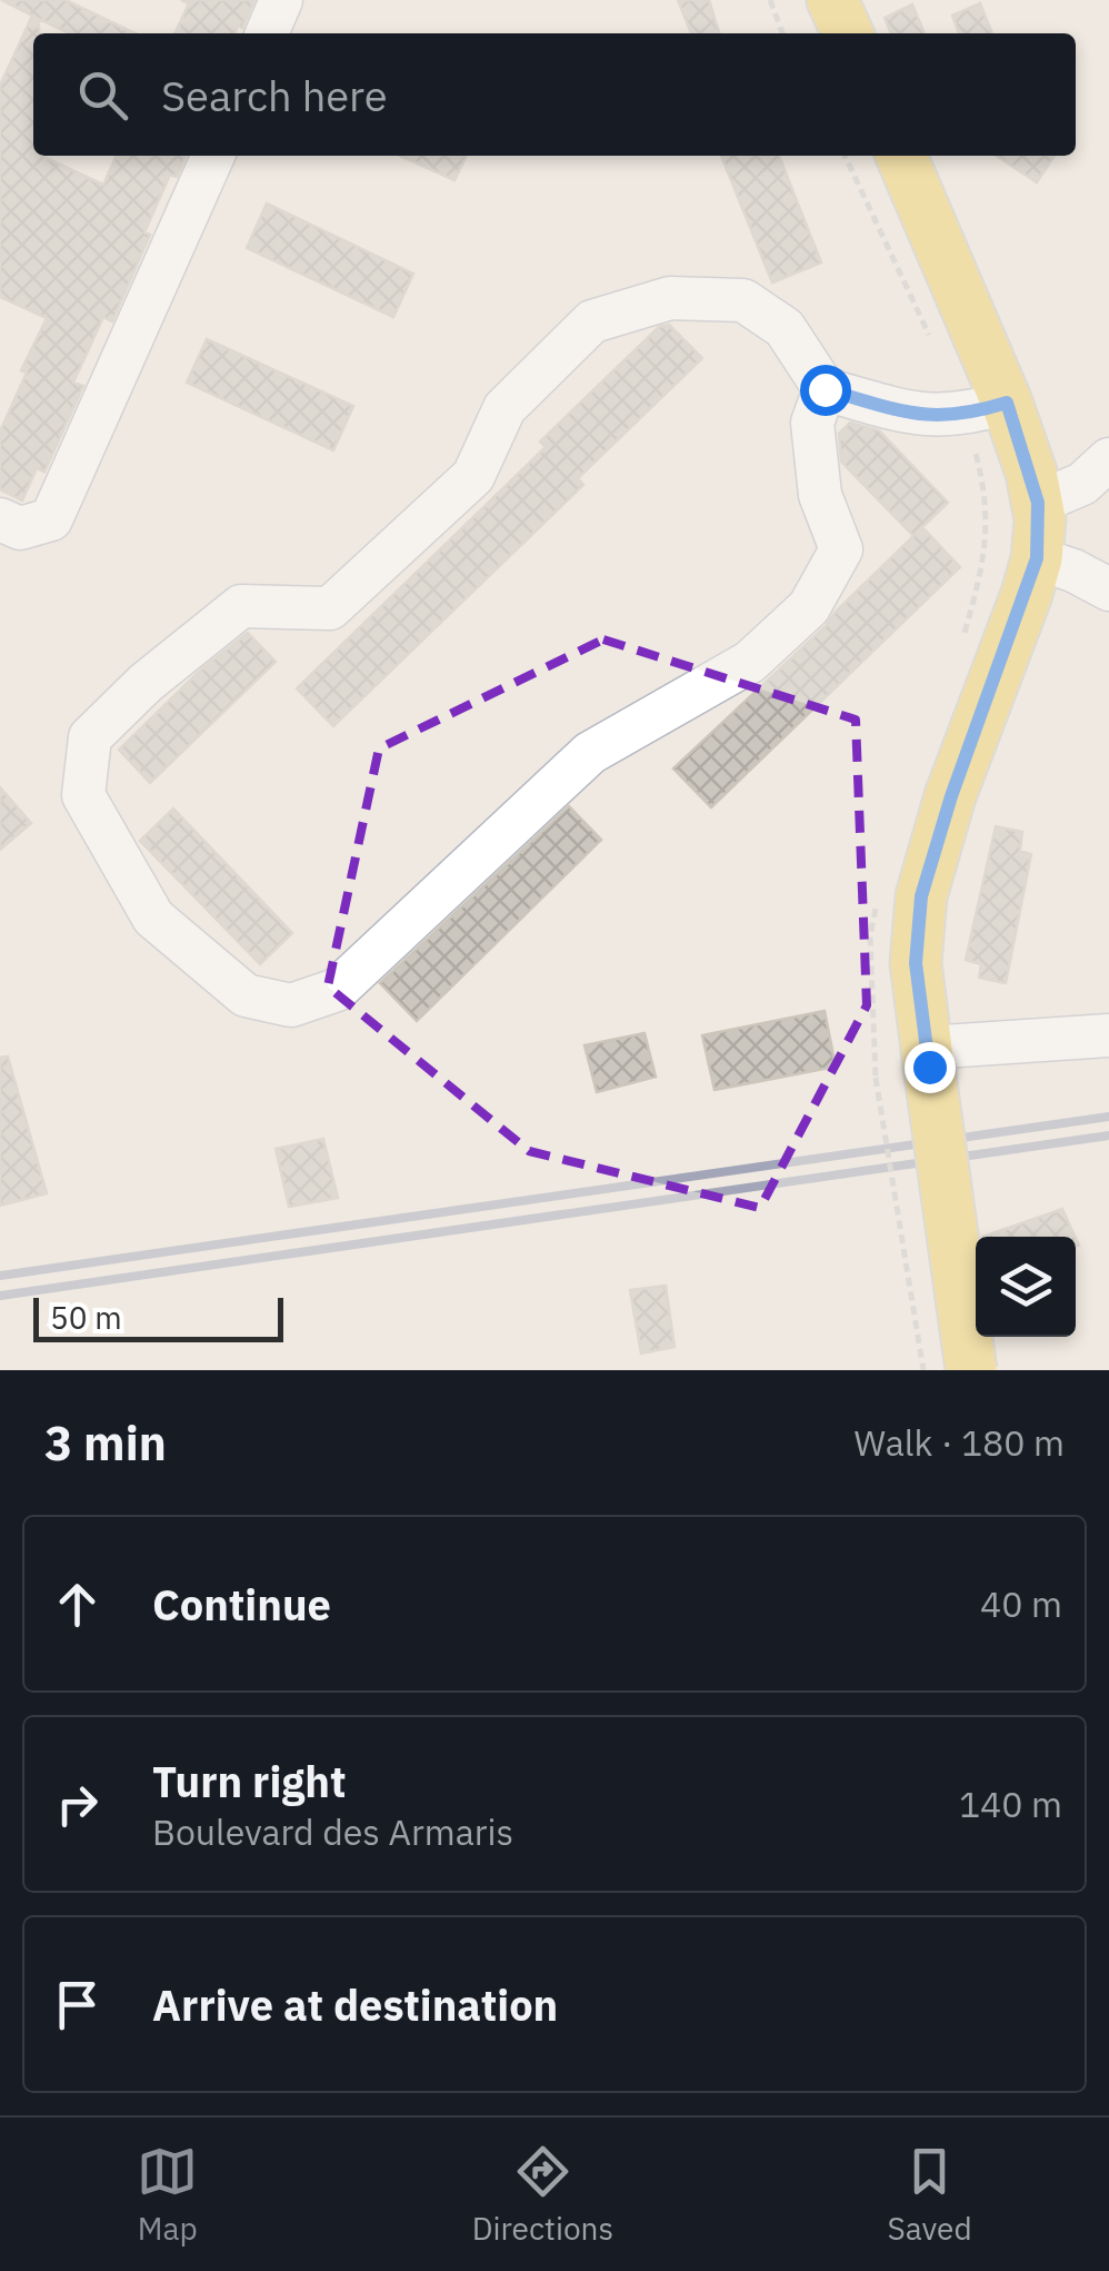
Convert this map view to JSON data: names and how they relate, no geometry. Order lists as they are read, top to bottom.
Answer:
{
  "scale_bar": "50 m",
  "page": {
    "search": "Search here",
    "scale": "50 m",
    "heading": ["3 min", "Walk · 180 m"],
    "list": [
      ["Continue", "40 m"],
      ["Turn right", "Boulevard des Armaris", "140 m"],
      "Arrive at destination"
    ],
    "nav": ["Map", "Directions", "Saved"]
  }
}
